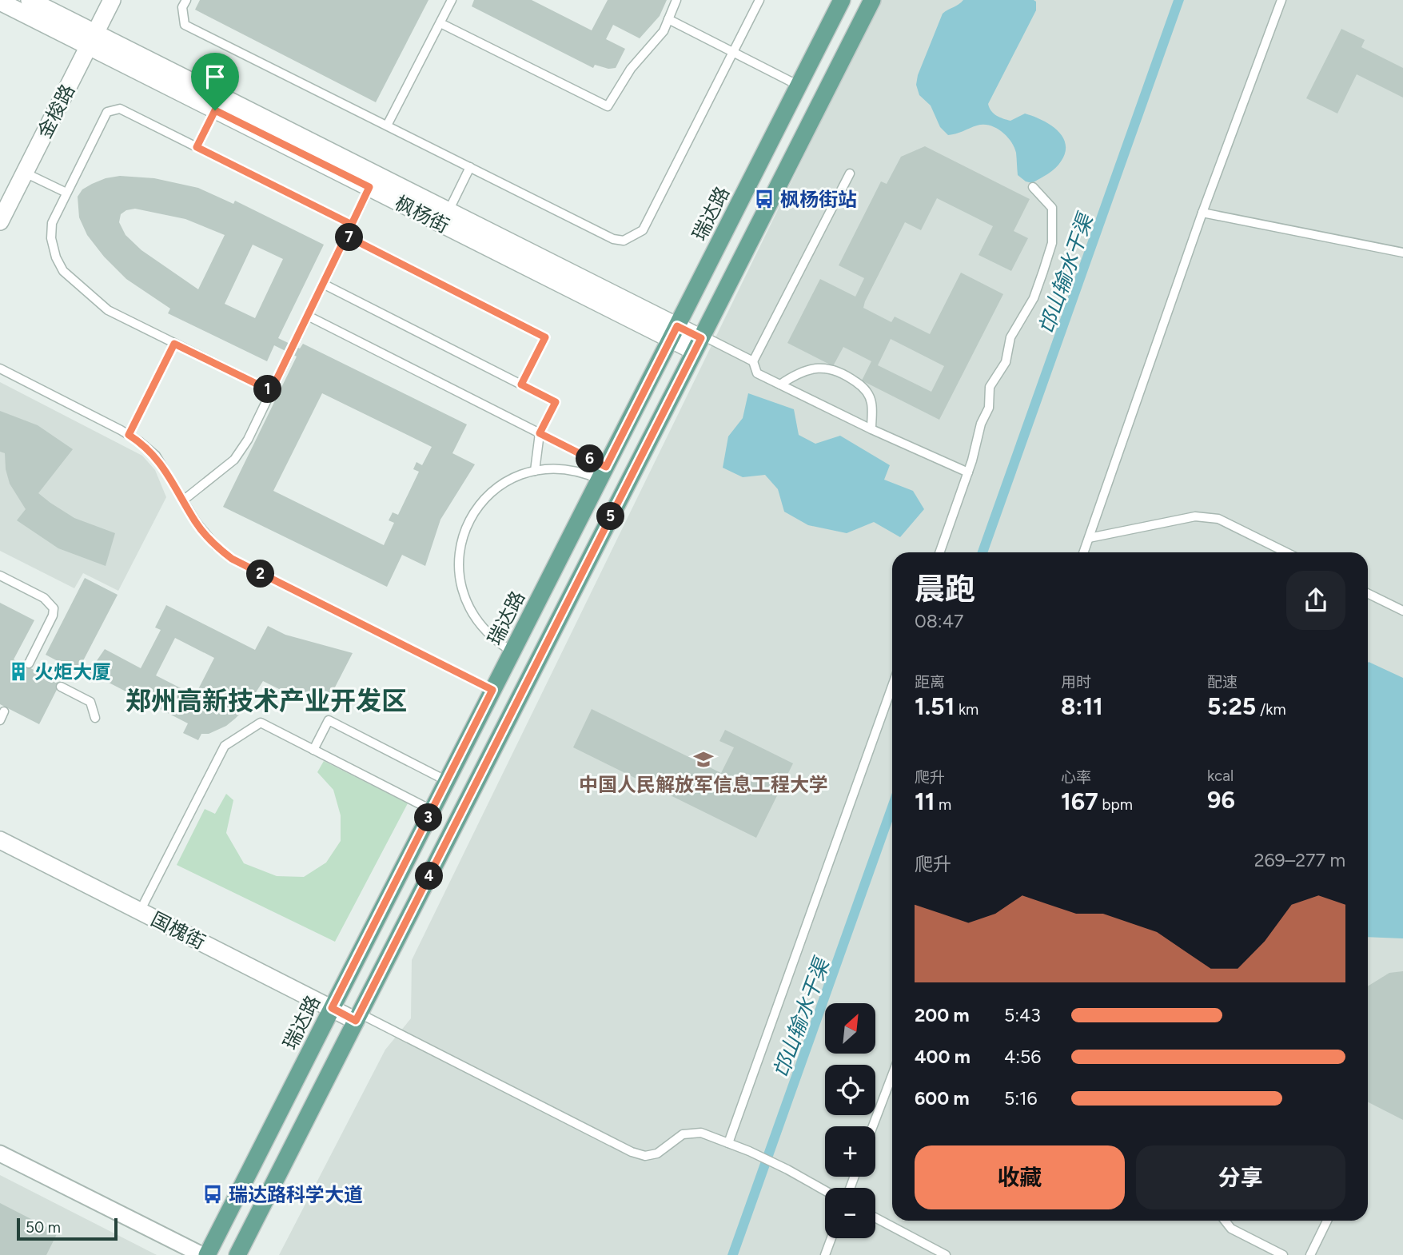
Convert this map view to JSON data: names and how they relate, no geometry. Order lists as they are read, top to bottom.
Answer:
{
  "streets": {
    "main road": ["瑞达路"],
    "street": ["金梭路", "枫杨街", "国槐街"]
  },
  "crossings": [
    ["金梭路", "枫杨街"],
    ["瑞达路", "枫杨街"],
    ["瑞达路", "国槐街"]
  ],
  "districts": ["郑州高新技术产业开发区"],
  "water": ["邙山输水干渠"],
  "places": {
    "bus stop": ["枫杨街站", "瑞达路科学大道"],
    "building": ["火炬大厦"],
    "school or university": ["中国人民解放军信息工程大学"]
  },
  "scale_bar": "50 m",
  "north": "top right",
  "page": {
    "pins": [
      "7",
      "1",
      "6",
      "5",
      "2",
      "3",
      "4"
    ],
    "heading": ["晨跑", "08:47"],
    "stats": [
      ["距离", "1.51 km"],
      ["用时", "8:11"],
      ["配速", "5:25 /km"],
      ["爬升", "11 m"],
      ["心率", "167 bpm"],
      ["kcal", "96"]
    ],
    "chart": ["爬升", "269–277 m"],
    "list": [
      {
        "name": "200 m",
        "note": "5:43"
      },
      {
        "name": "400 m",
        "note": "4:56"
      },
      {
        "name": "600 m",
        "note": "5:16"
      }
    ],
    "map_buttons": ["+", "−"],
    "buttons": ["收藏", "分享"],
    "scale": "50 m"
  }
}
